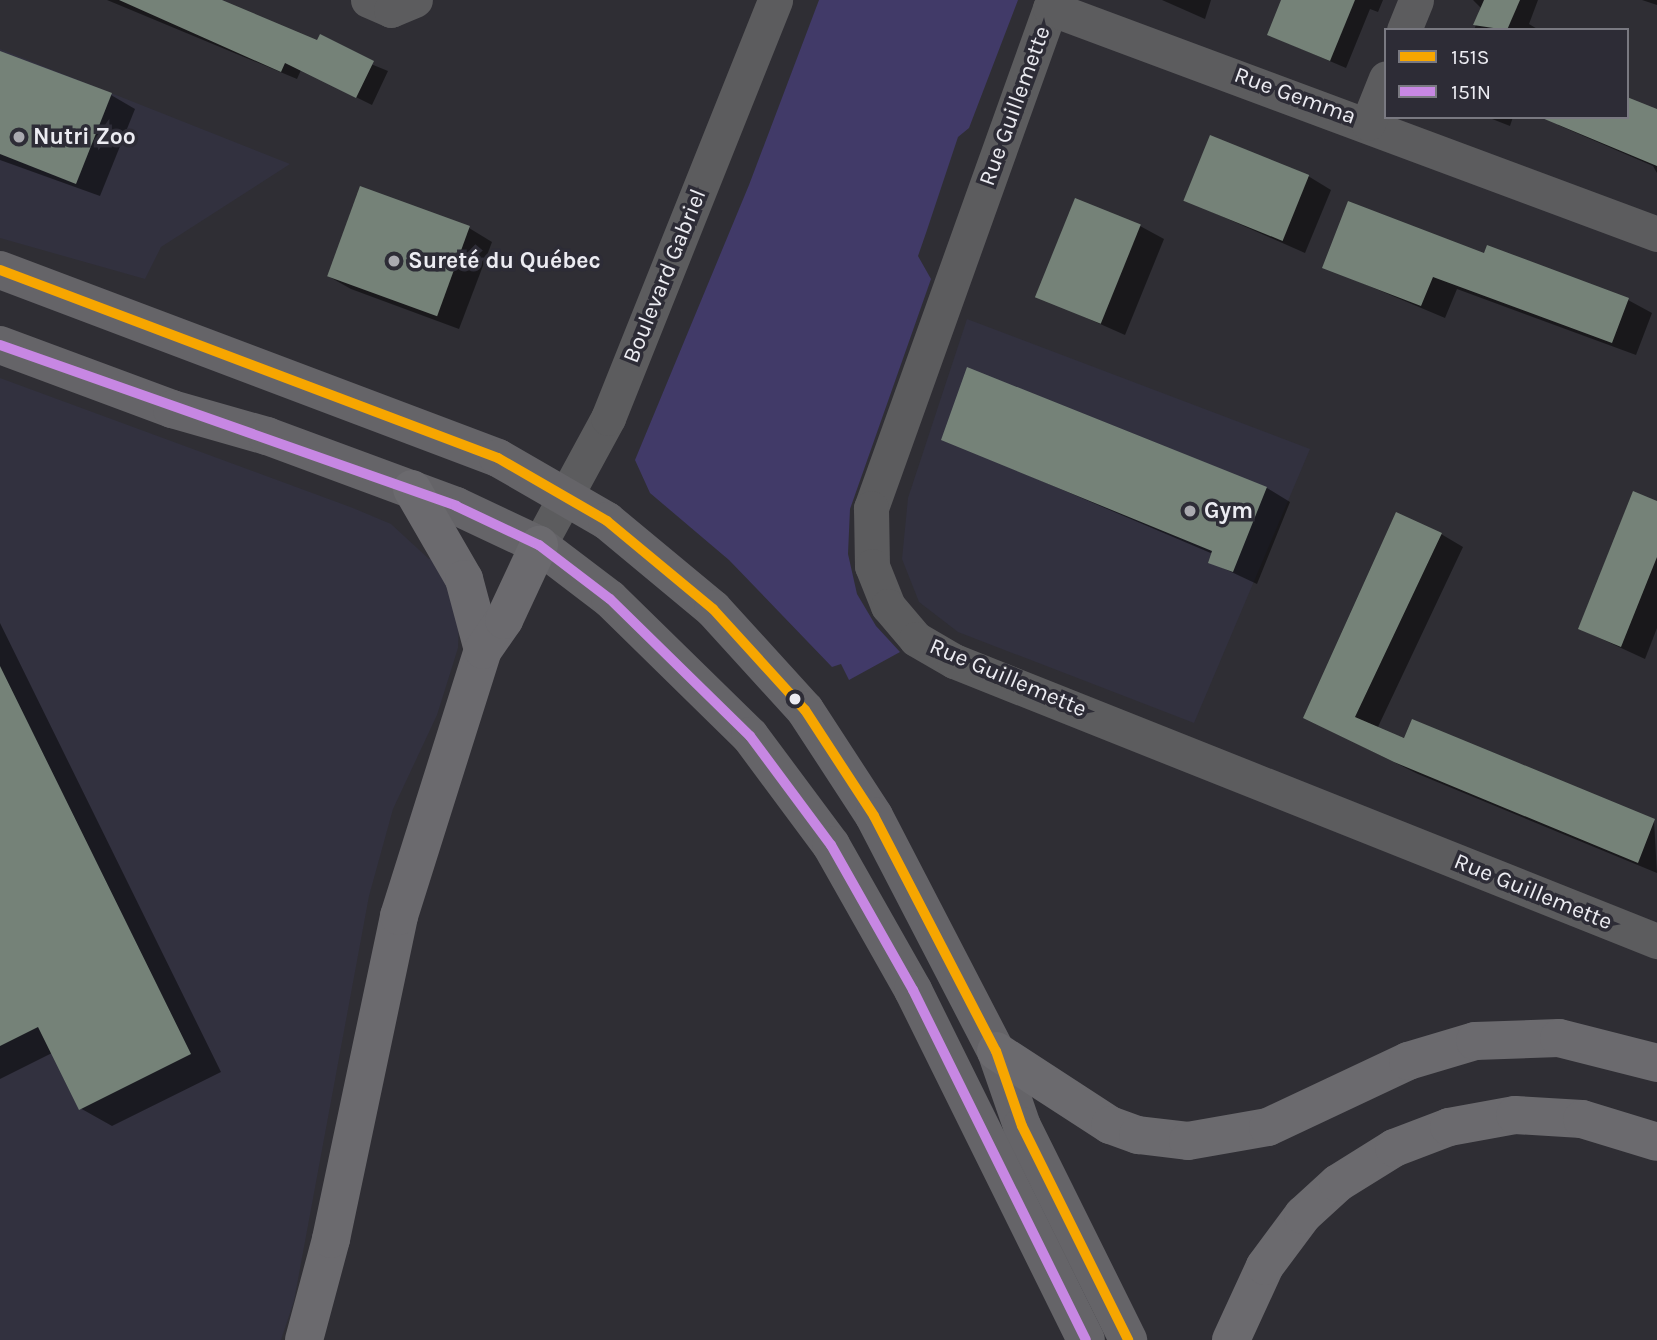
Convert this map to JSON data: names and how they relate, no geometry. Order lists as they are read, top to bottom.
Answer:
{
  "streets": {
    "street": ["Rue Gemma", "Rue Guillemette", "Boulevard Gabriel"]
  },
  "crossings": [
    ["Rue Gemma", "Rue Guillemette"]
  ],
  "places": ["Nutri Zoo", "Sureté du Québec", "Gym"],
  "lines": ["transit line 151S", "transit line 151N"],
  "legend": ["151S", "151N"]
}
